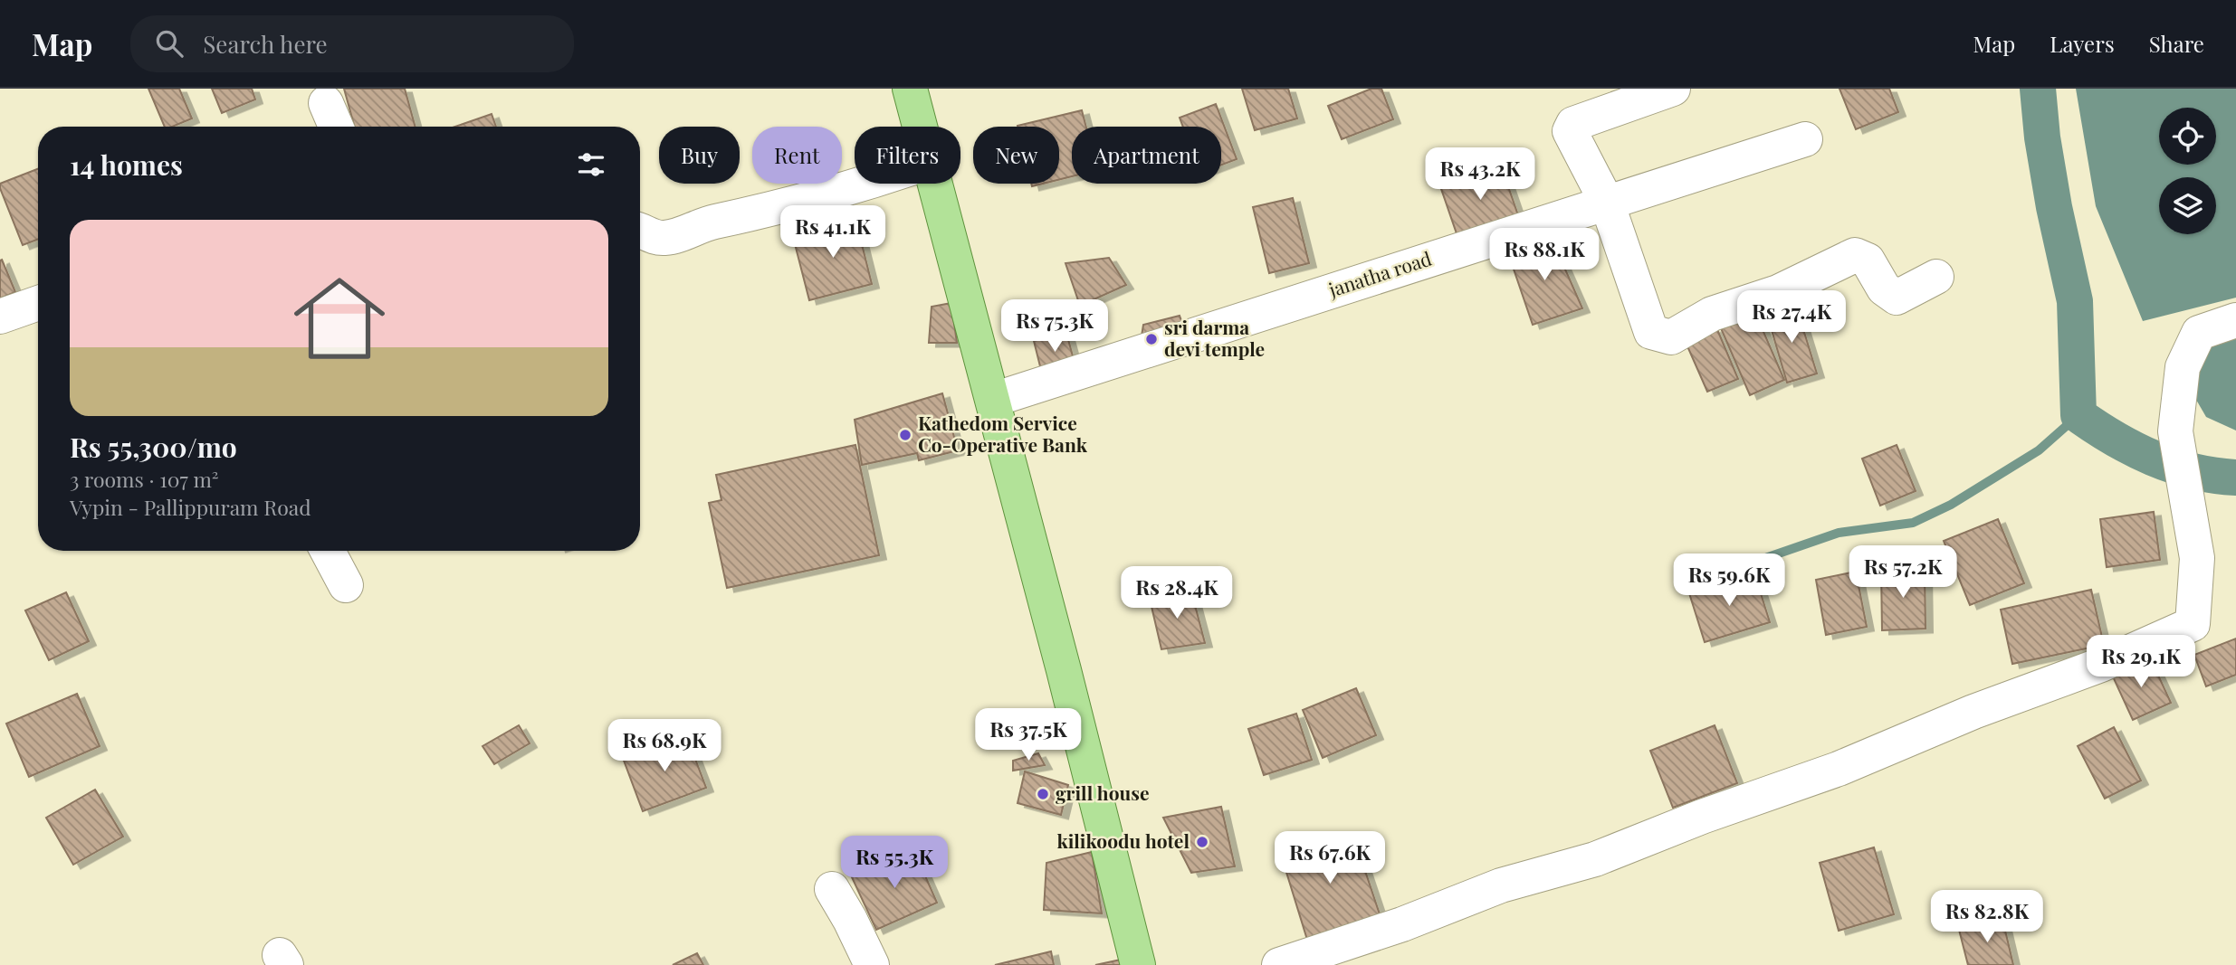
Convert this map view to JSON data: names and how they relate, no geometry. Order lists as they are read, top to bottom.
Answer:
{
  "streets": {
    "street": ["janatha road"]
  },
  "places": [
    "sri darma devi temple",
    "Kathedom Service Co-Operative Bank",
    "grill house",
    "kilikoodu hotel"
  ],
  "page": {
    "header": "Map",
    "search": "Search here",
    "nav": ["Map", "Layers", "Share"],
    "chip": [
      "Buy",
      "Rent",
      "Filters",
      "New",
      "Apartment"
    ],
    "heading": "14 homes",
    "price": [
      "Rs 43.2K",
      "Rs 41.1K",
      "Rs 88.1K",
      "Rs 27.4K",
      "Rs 75.3K",
      "Rs 57.2K",
      "Rs 59.6K",
      "Rs 28.4K",
      "Rs 29.1K",
      "Rs 37.5K",
      "Rs 68.9K",
      "Rs 67.6K",
      "Rs 55.3K",
      "Rs 82.8K"
    ],
    "list": [
      {
        "name": "Rs 55,300/mo",
        "note": "3 rooms · 107 m² · Vypin - Pallippuram Road"
      }
    ]
  }
}
